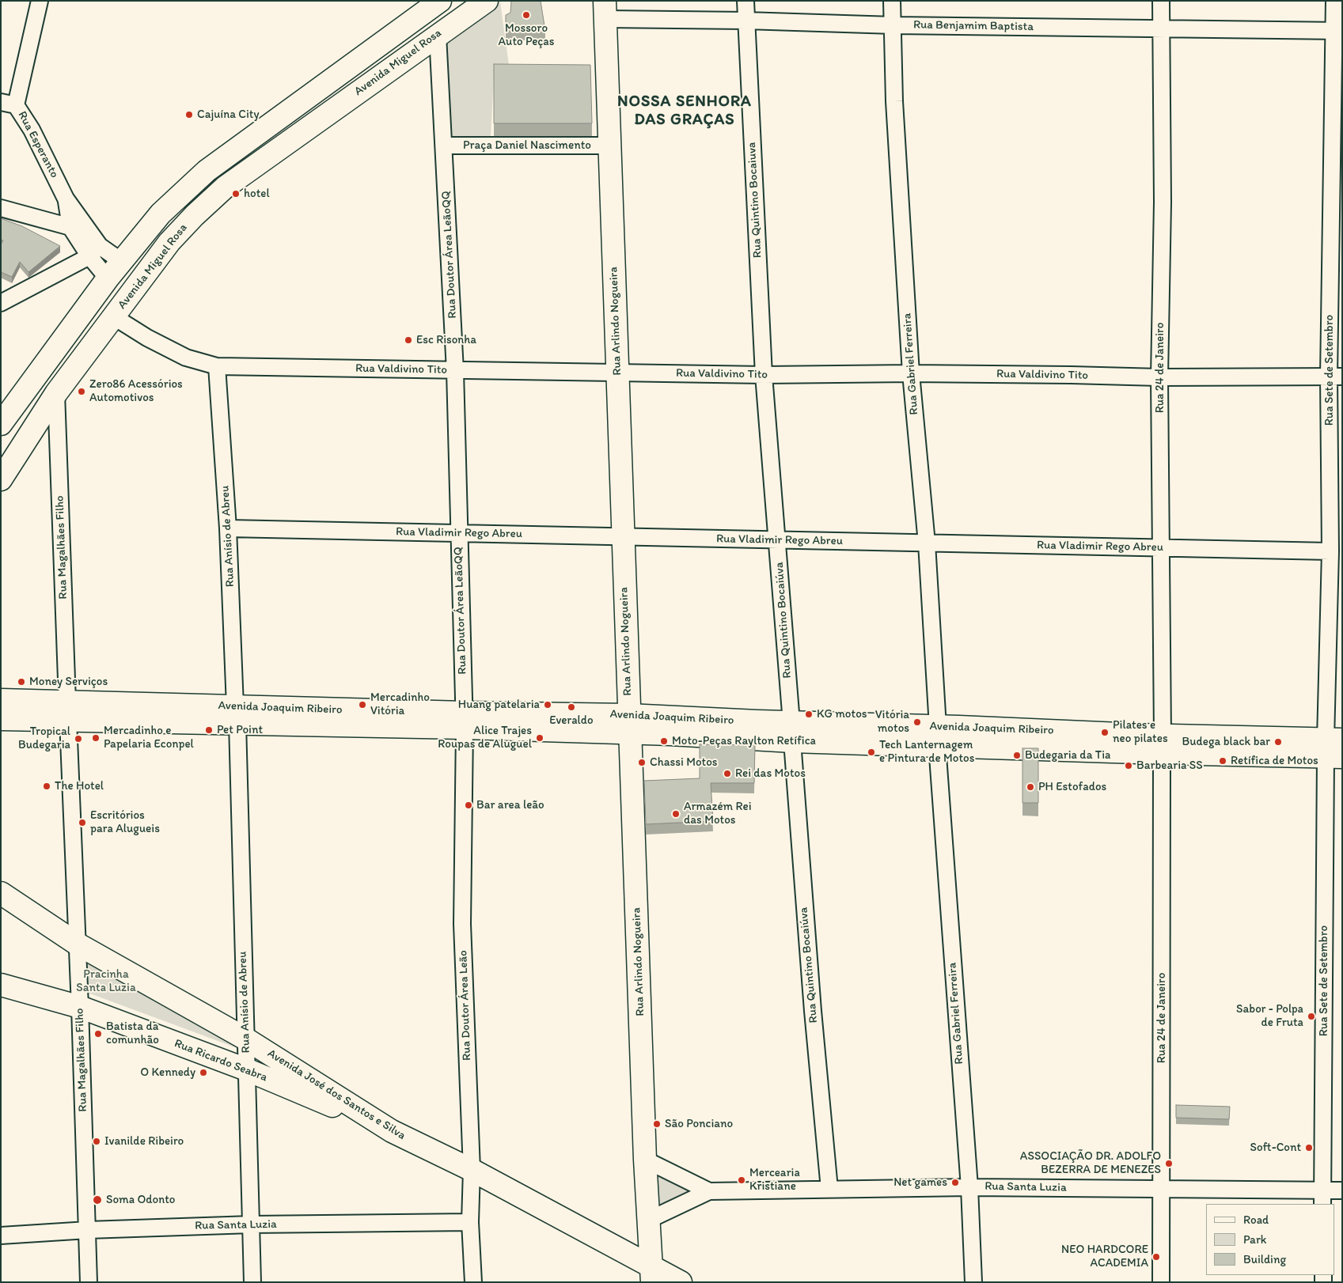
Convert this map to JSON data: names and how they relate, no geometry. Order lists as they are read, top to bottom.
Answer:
{
  "streets": {
    "main road": [
      "Avenida Miguel Rosa",
      "Rua Arlindo Nogueira",
      "Avenida Joaquim Ribeiro",
      "Rua Ricardo Seabra",
      "Avenida José dos Santos e Silva"
    ],
    "street": [
      "Rua Benjamim Baptista",
      "Rua Esperanto",
      "Praça Daniel Nascimento",
      "Rua Quintino Bocaiuva",
      "Rua Doutor Área LeãoQQ",
      "Rua Gabriel Ferreira",
      "Rua 24 de Janeiro",
      "Rua Valdivino Tito",
      "Rua Sete de Setembro",
      "Rua Vladimir Rego Abreu",
      "Rua Anísio de Abreu",
      "Rua Magalhães Filho",
      "Rua Quintino Bocaiúva",
      "Rua Doutor Área Leão",
      "Rua Santa Luzia"
    ]
  },
  "crossings": [
    ["Rua Benjamim Baptista", "Rua Quintino Bocaiuva"],
    ["Rua Benjamim Baptista", "Rua Arlindo Nogueira"],
    ["Rua Benjamim Baptista", "Rua Gabriel Ferreira"],
    ["Rua Benjamim Baptista", "Rua 24 de Janeiro"],
    ["Rua Benjamim Baptista", "Rua Sete de Setembro"],
    ["Avenida Miguel Rosa", "Rua Doutor Área LeãoQQ"],
    ["Avenida Miguel Rosa", "Rua Valdivino Tito"],
    ["Avenida Miguel Rosa", "Rua Magalhães Filho"],
    ["Praça Daniel Nascimento", "Rua Doutor Área LeãoQQ"],
    ["Praça Daniel Nascimento", "Rua Arlindo Nogueira"],
    ["Rua Quintino Bocaiuva", "Rua Valdivino Tito"],
    ["Rua Quintino Bocaiuva", "Rua Quintino Bocaiúva"],
    ["Rua Doutor Área LeãoQQ", "Rua Valdivino Tito"],
    ["Rua Doutor Área LeãoQQ", "Rua Vladimir Rego Abreu"],
    ["Rua Doutor Área LeãoQQ", "Avenida Joaquim Ribeiro"],
    ["Rua Doutor Área LeãoQQ", "Rua Doutor Área Leão"],
    ["Rua Arlindo Nogueira", "Rua Valdivino Tito"],
    ["Rua Arlindo Nogueira", "Rua Vladimir Rego Abreu"],
    ["Rua Arlindo Nogueira", "Avenida Joaquim Ribeiro"],
    ["Rua Arlindo Nogueira", "Avenida José dos Santos e Silva"],
    ["Rua Arlindo Nogueira", "Rua Santa Luzia"],
    ["Rua Gabriel Ferreira", "Rua Valdivino Tito"],
    ["Rua Gabriel Ferreira", "Rua Vladimir Rego Abreu"],
    ["Rua Gabriel Ferreira", "Avenida Joaquim Ribeiro"],
    ["Rua Gabriel Ferreira", "Rua Santa Luzia"],
    ["Rua 24 de Janeiro", "Rua Valdivino Tito"],
    ["Rua 24 de Janeiro", "Rua Vladimir Rego Abreu"],
    ["Rua 24 de Janeiro", "Avenida Joaquim Ribeiro"],
    ["Rua 24 de Janeiro", "Rua Santa Luzia"],
    ["Rua Valdivino Tito", "Rua Sete de Setembro"],
    ["Rua Valdivino Tito", "Rua Anísio de Abreu"],
    ["Rua Valdivino Tito", "Rua Quintino Bocaiúva"],
    ["Rua Sete de Setembro", "Rua Vladimir Rego Abreu"],
    ["Rua Sete de Setembro", "Avenida Joaquim Ribeiro"],
    ["Rua Sete de Setembro", "Rua Santa Luzia"],
    ["Rua Vladimir Rego Abreu", "Rua Anísio de Abreu"],
    ["Rua Vladimir Rego Abreu", "Rua Quintino Bocaiúva"],
    ["Rua Anísio de Abreu", "Avenida Joaquim Ribeiro"],
    ["Rua Anísio de Abreu", "Rua Ricardo Seabra"],
    ["Rua Anísio de Abreu", "Avenida José dos Santos e Silva"],
    ["Rua Anísio de Abreu", "Rua Santa Luzia"],
    ["Rua Magalhães Filho", "Avenida Joaquim Ribeiro"],
    ["Rua Magalhães Filho", "Rua Ricardo Seabra"],
    ["Rua Magalhães Filho", "Avenida José dos Santos e Silva"],
    ["Rua Magalhães Filho", "Rua Santa Luzia"],
    ["Rua Quintino Bocaiúva", "Avenida Joaquim Ribeiro"],
    ["Rua Quintino Bocaiúva", "Rua Santa Luzia"],
    ["Avenida Joaquim Ribeiro", "Rua Doutor Área Leão"],
    ["Rua Doutor Área Leão", "Avenida José dos Santos e Silva"],
    ["Rua Doutor Área Leão", "Rua Santa Luzia"],
    ["Rua Ricardo Seabra", "Avenida José dos Santos e Silva"]
  ],
  "districts": ["NOSSA SENHORA DAS GRAÇAS"],
  "parks": ["Pracinha Santa Luzia"],
  "places": [
    "Mossoro Auto Peças",
    "Cajuína City",
    "hotel",
    "Esc Risonha",
    "Zero86 Acessórios Automotivos",
    "Money Serviços",
    "Mercadinho Vitória",
    "Huang patelaria",
    "Everaldo",
    "KG motos",
    "Vitória motos",
    "Pet Point",
    "Pilates e neo pilates",
    "Mercadinho e Papelaria Econpel",
    "Alice Trajes Roupas de Aluguel",
    "Tropical Budegaria",
    "Moto-Peças Raylton Retífica",
    "Budega black bar",
    "Tech Lanternagem e Pintura de Motos",
    "Budegaria da Tia",
    "Retífica de Motos",
    "Chassi Motos",
    "Barbearia SS",
    "Rei das Motos",
    "The Hotel",
    "PH Estofados",
    "Bar area leão",
    "Armazém Rei das Motos",
    "Escritórios para Alugueis",
    "Sabor - Polpa de Fruta",
    "Batista da comunhão",
    "O Kennedy",
    "São Ponciano",
    "Ivanilde Ribeiro",
    "Soft-Cont",
    "ASSOCIAÇÃO DR. ADOLFO BEZERRA DE MENEZES",
    "Mercearia Kristiane",
    "Net games",
    "Soma Odonto",
    "NEO HARDCORE ACADEMIA"
  ],
  "legend": ["Road", "Park", "Building"]
}
